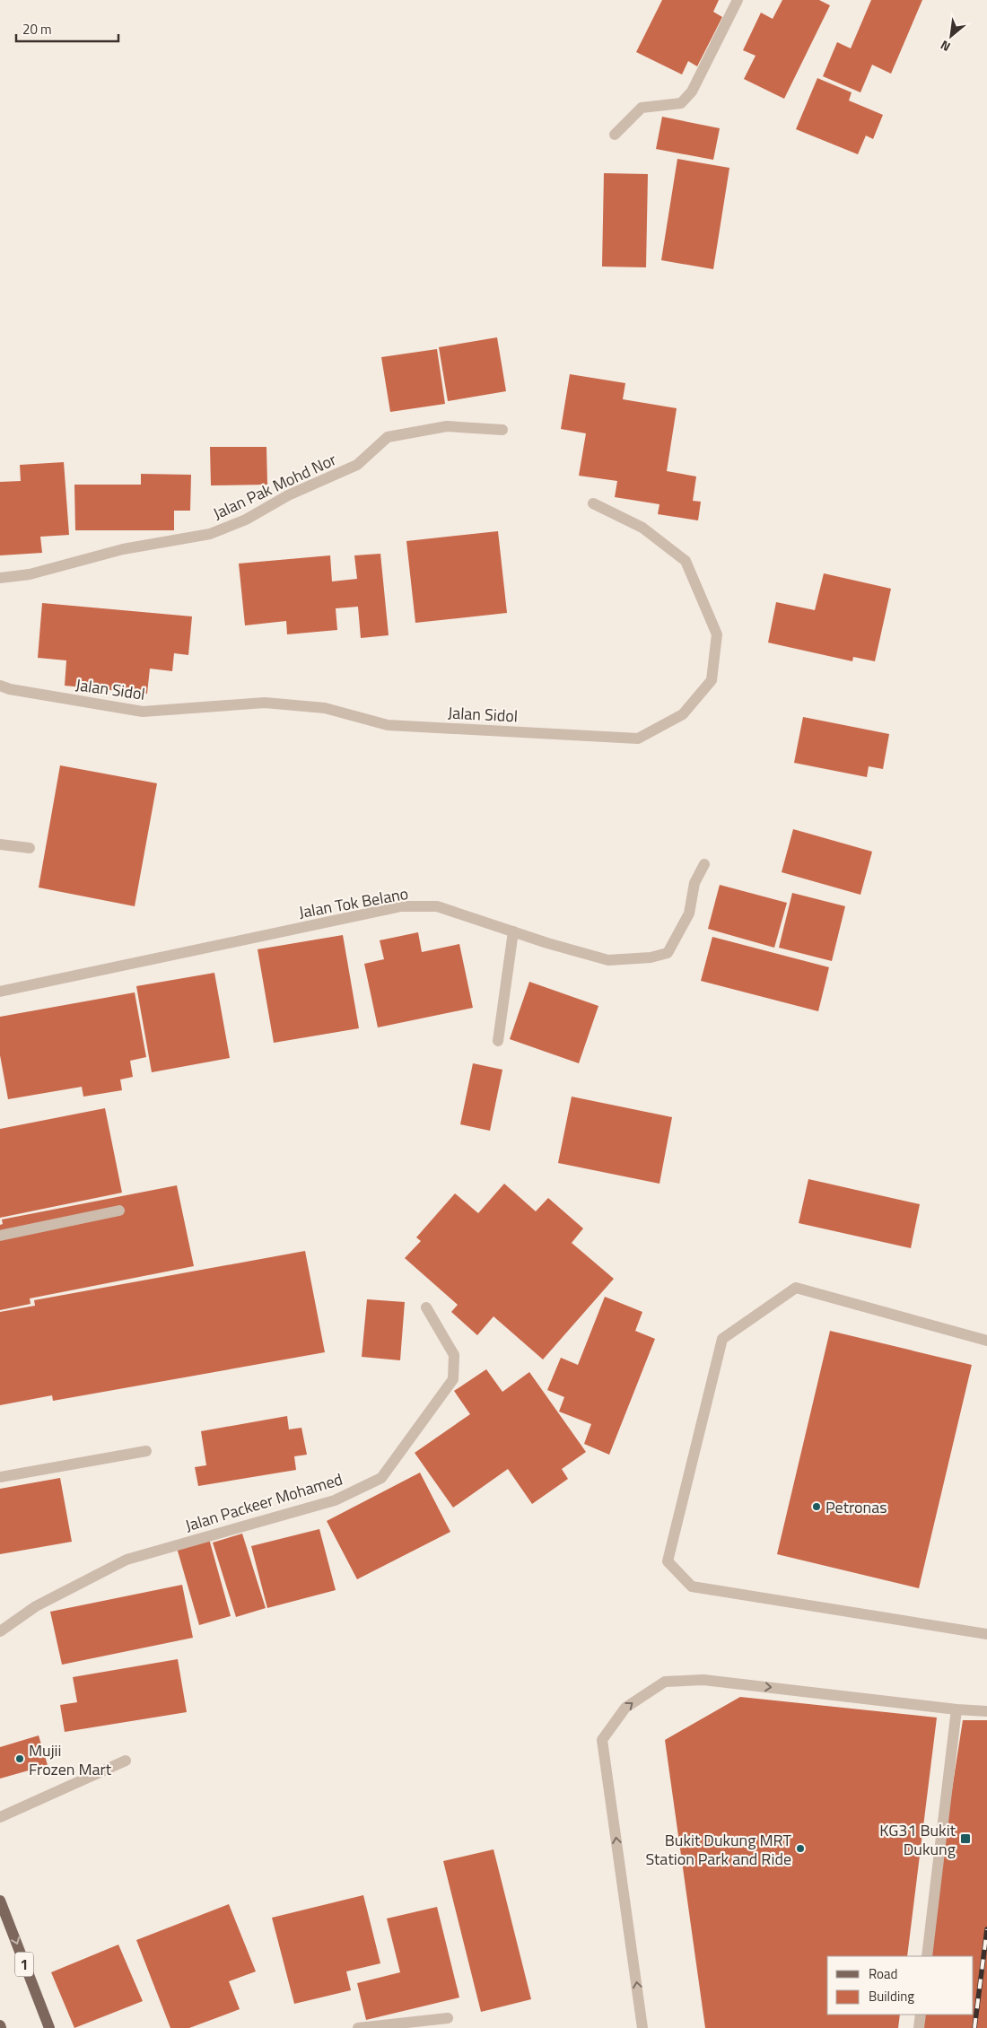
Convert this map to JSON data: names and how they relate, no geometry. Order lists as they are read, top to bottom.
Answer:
{
  "streets": {
    "main road": ["1"],
    "street": [
      "Jalan Pak Mohd Nor",
      "Jalan Sidol",
      "Jalan Tok Belano",
      "Jalan Packeer Mohamed"
    ]
  },
  "places": {
    "other": ["Petronas", "Mujii Frozen Mart", "Bukit Dukung MRT Station Park and Ride"],
    "transit": ["KG31 Bukit Dukung"]
  },
  "legend": ["Road", "Building"],
  "scale_bar": "20 m",
  "north": "bottom left"
}
